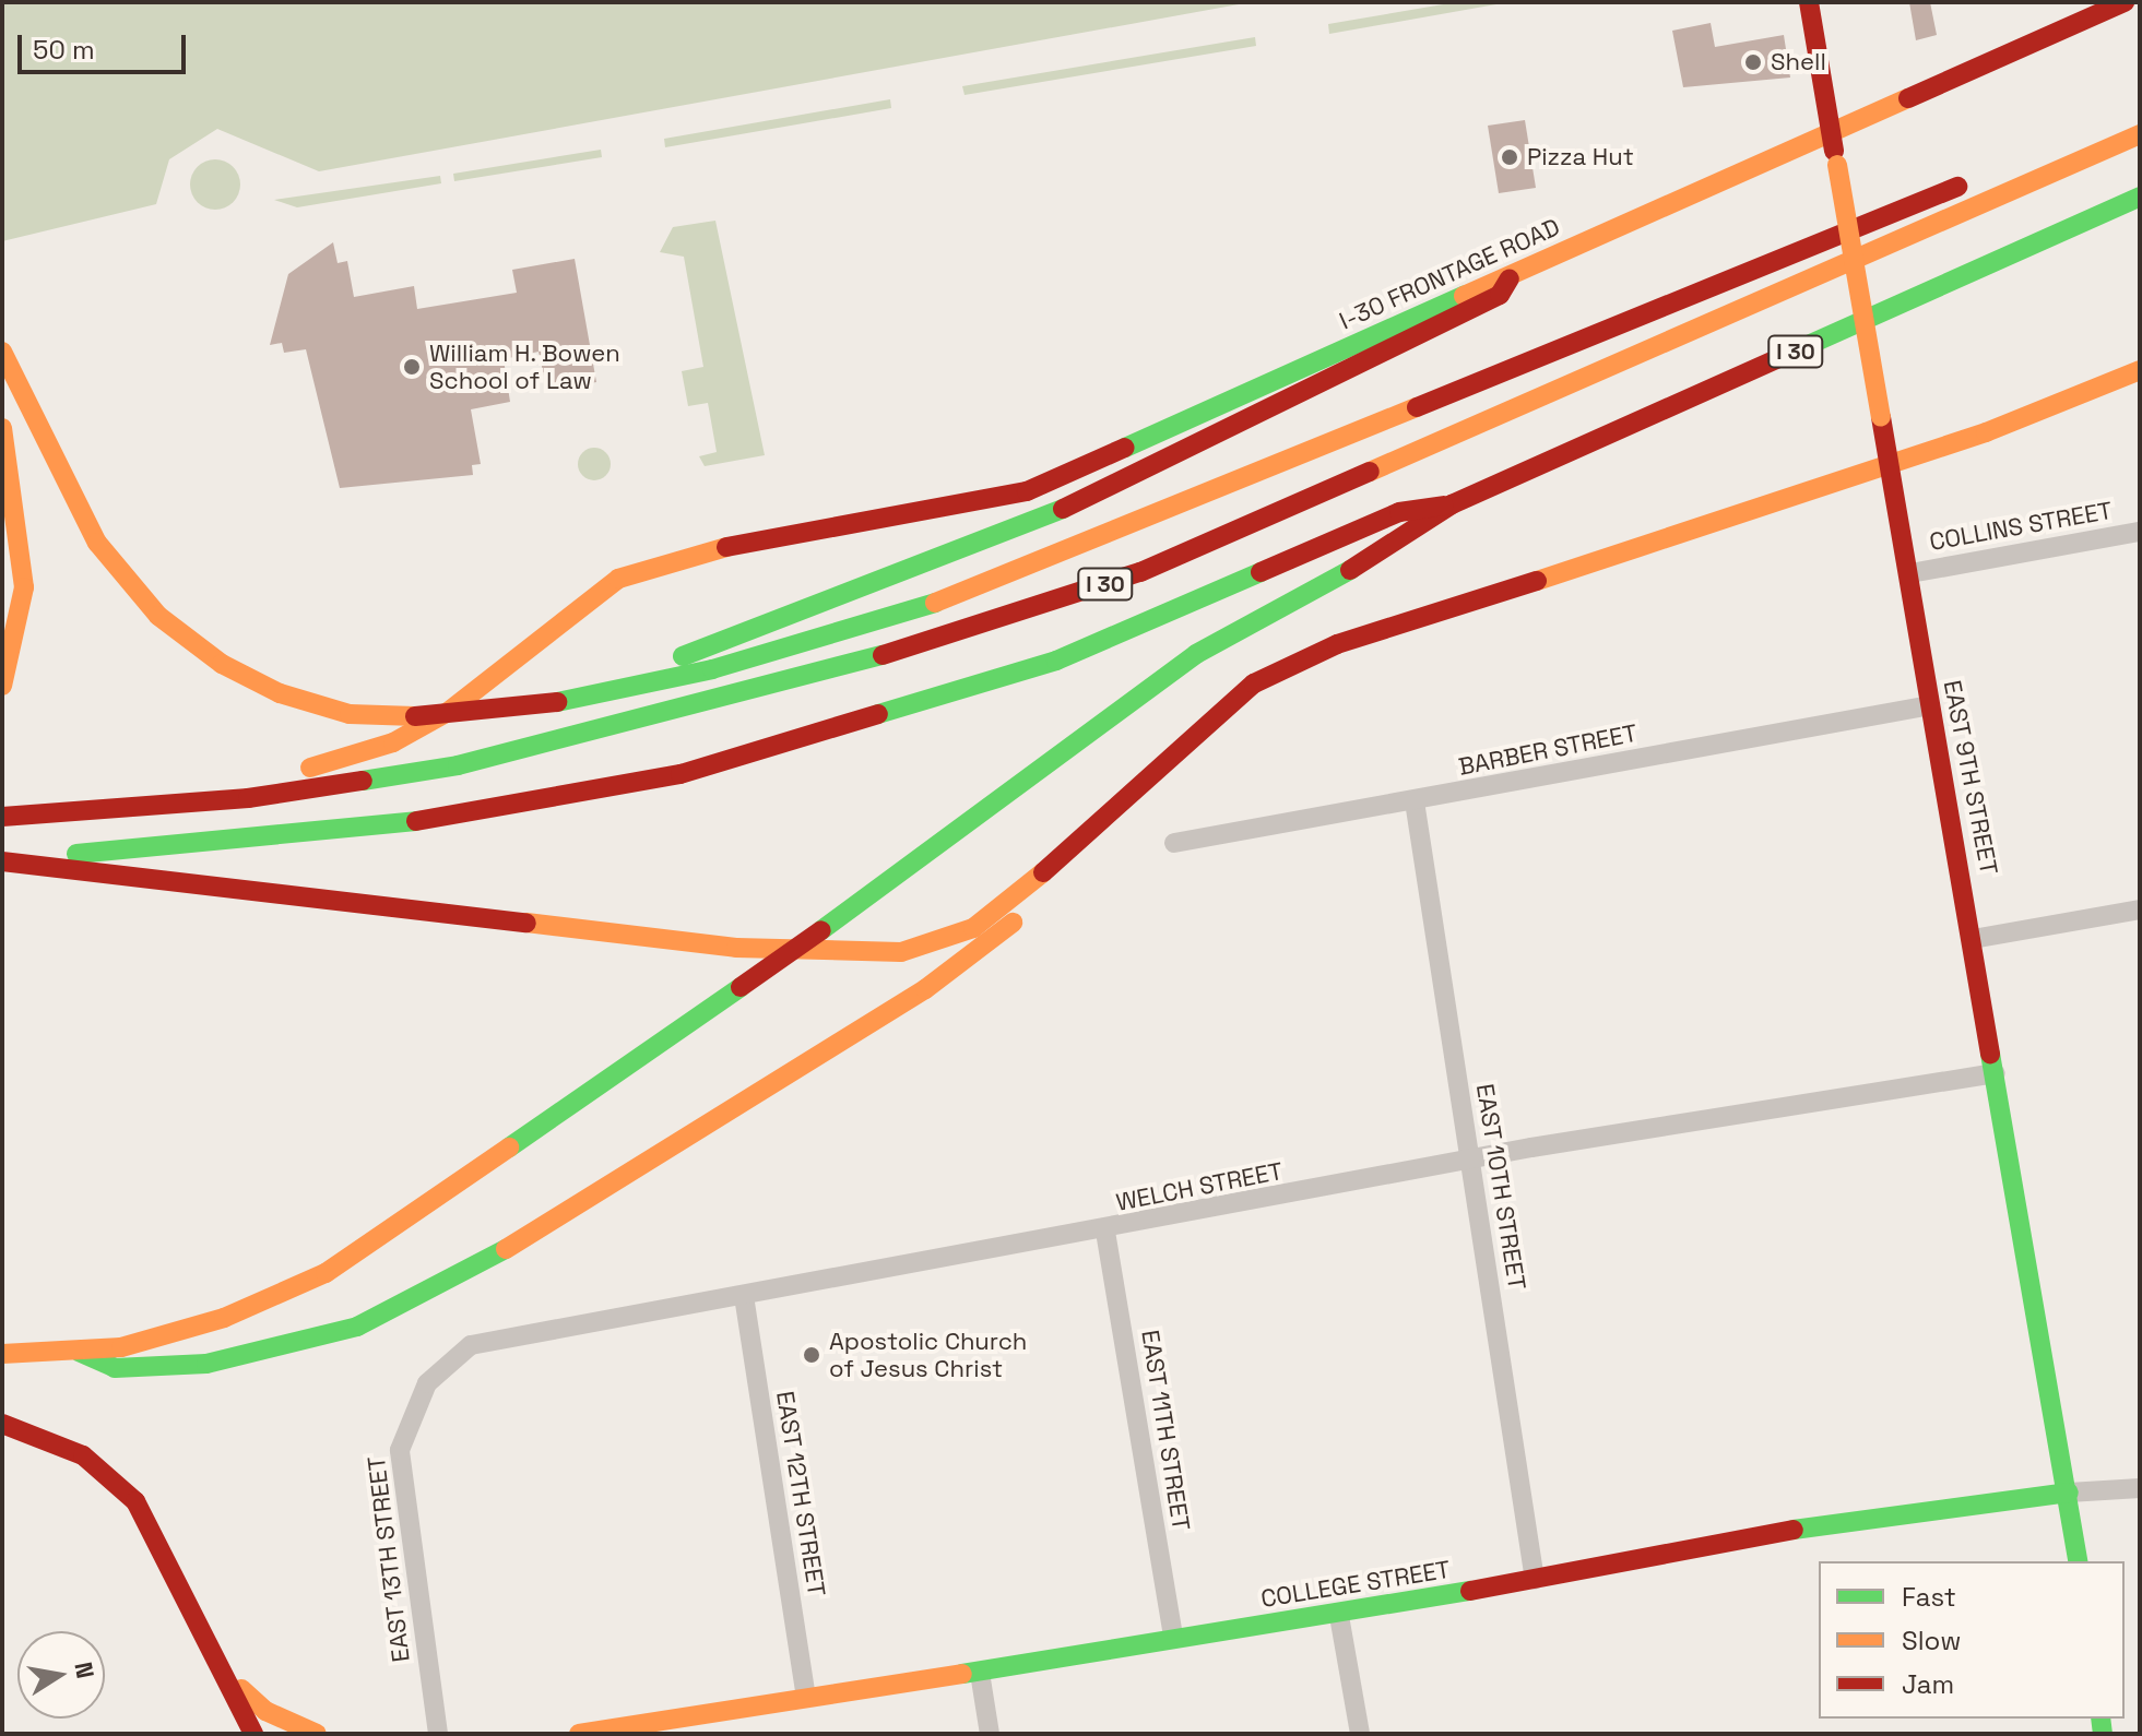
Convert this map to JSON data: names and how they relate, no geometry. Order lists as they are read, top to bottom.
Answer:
{
  "streets": {
    "main road": [
      "I-30 FRONTAGE ROAD",
      "I 30",
      "EAST 9TH STREET",
      "COLLEGE STREET"
    ],
    "street": [
      "COLLINS STREET",
      "BARBER STREET",
      "WELCH STREET",
      "EAST 10TH STREET",
      "EAST 11TH STREET",
      "EAST 12TH STREET",
      "EAST 13TH STREET"
    ]
  },
  "crossings": [
    ["I-30 FRONTAGE ROAD", "I 30"],
    ["I-30 FRONTAGE ROAD", "EAST 9TH STREET"],
    ["COLLINS STREET", "EAST 9TH STREET"],
    ["BARBER STREET", "EAST 9TH STREET"],
    ["BARBER STREET", "EAST 10TH STREET"],
    ["EAST 9TH STREET", "WELCH STREET"],
    ["EAST 9TH STREET", "COLLEGE STREET"],
    ["WELCH STREET", "EAST 10TH STREET"],
    ["WELCH STREET", "EAST 11TH STREET"],
    ["WELCH STREET", "EAST 12TH STREET"],
    ["WELCH STREET", "EAST 13TH STREET"],
    ["EAST 10TH STREET", "COLLEGE STREET"],
    ["EAST 11TH STREET", "COLLEGE STREET"],
    ["EAST 12TH STREET", "COLLEGE STREET"]
  ],
  "places": [
    "Shell",
    "Pizza Hut",
    "William H. Bowen School of Law",
    "Apostolic Church of Jesus Christ"
  ],
  "legend": ["Fast", "Slow", "Jam"],
  "scale_bar": "50 m",
  "north": "right"
}
